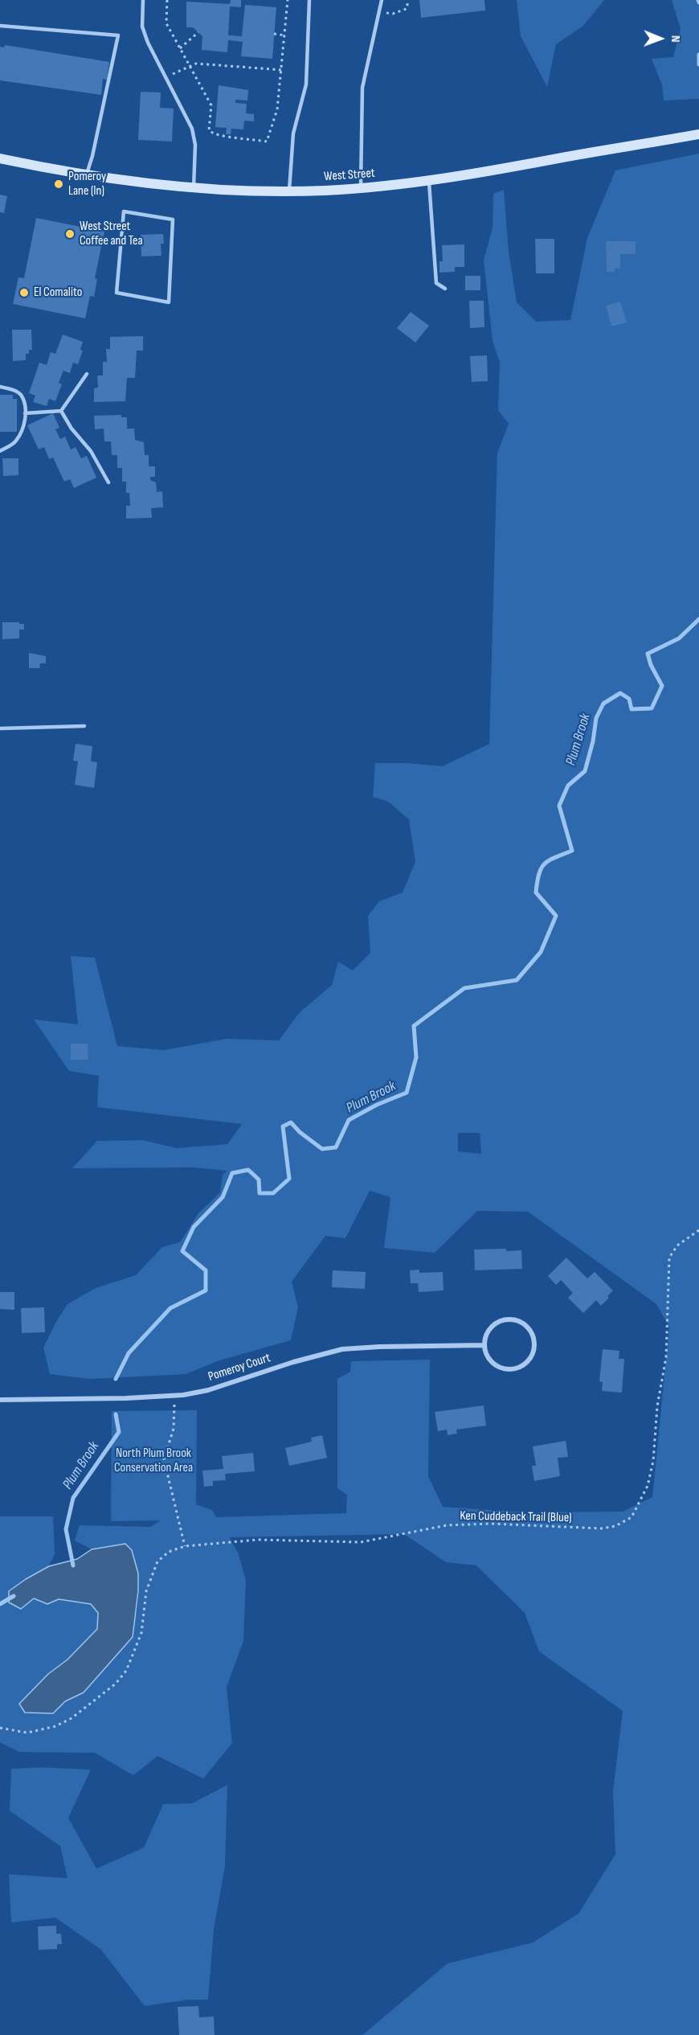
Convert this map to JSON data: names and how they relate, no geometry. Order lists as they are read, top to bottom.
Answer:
{
  "streets": {
    "main road": ["West Street"],
    "street": ["Pomeroy Court"],
    "path": ["Ken Cuddeback Trail (Blue)"]
  },
  "water": ["Plum Brook"],
  "parks": ["North Plum Brook Conservation Area"],
  "places": ["Pomeroy Lane (In)", "West Street Coffee and Tea", "El Comalito"],
  "north": "right"
}
